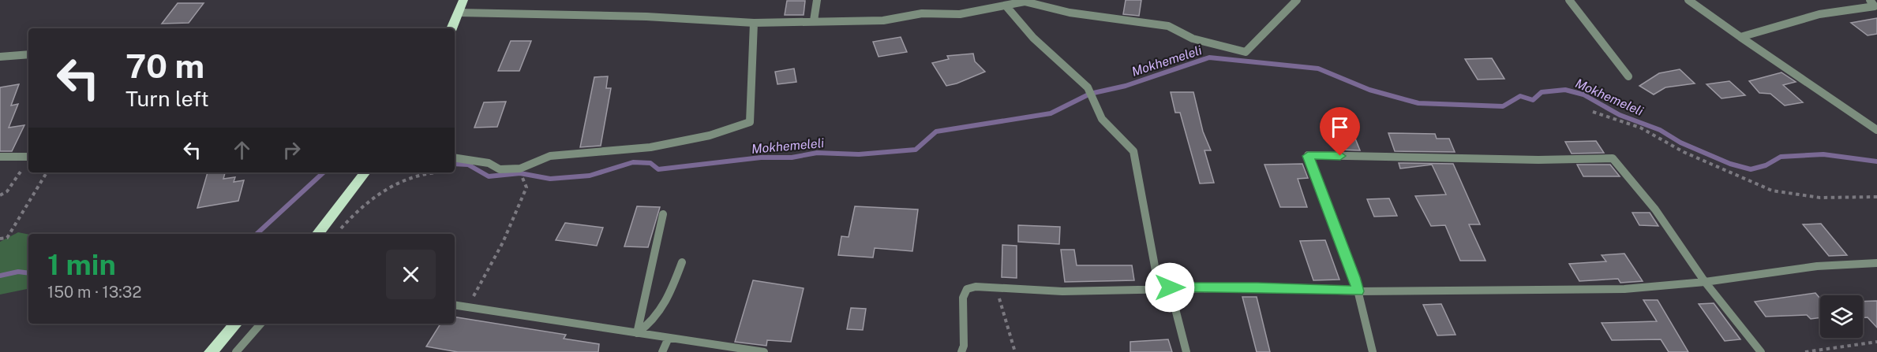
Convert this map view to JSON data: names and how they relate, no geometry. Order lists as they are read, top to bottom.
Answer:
{
  "water": ["Mokhemeleli"],
  "page": {
    "turn": ["70 m", "Turn left"],
    "heading": ["1 min", "150 m · 13:32"]
  }
}
